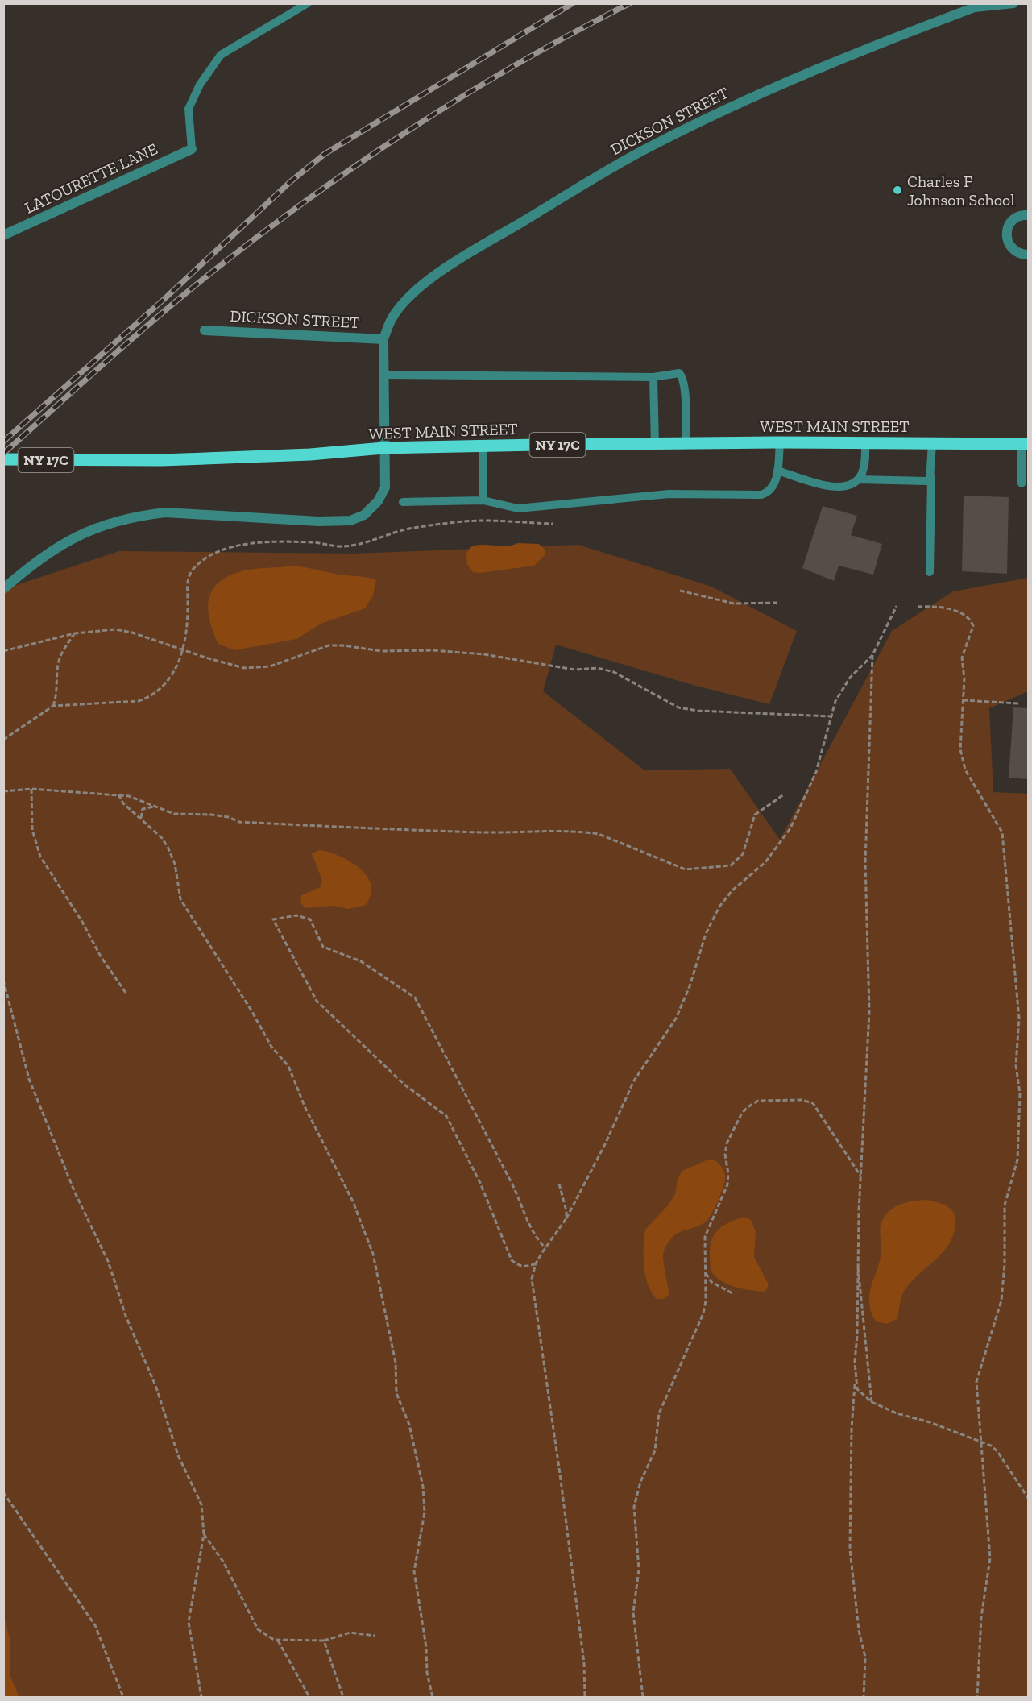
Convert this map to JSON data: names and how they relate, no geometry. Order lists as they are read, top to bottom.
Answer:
{
  "streets": {
    "main road": ["WEST MAIN STREET", "NY 17C"],
    "street": ["DICKSON STREET", "LATOURETTE LANE"]
  },
  "crossings": [
    ["DICKSON STREET", "WEST MAIN STREET"]
  ],
  "places": ["Charles F Johnson School"]
}
